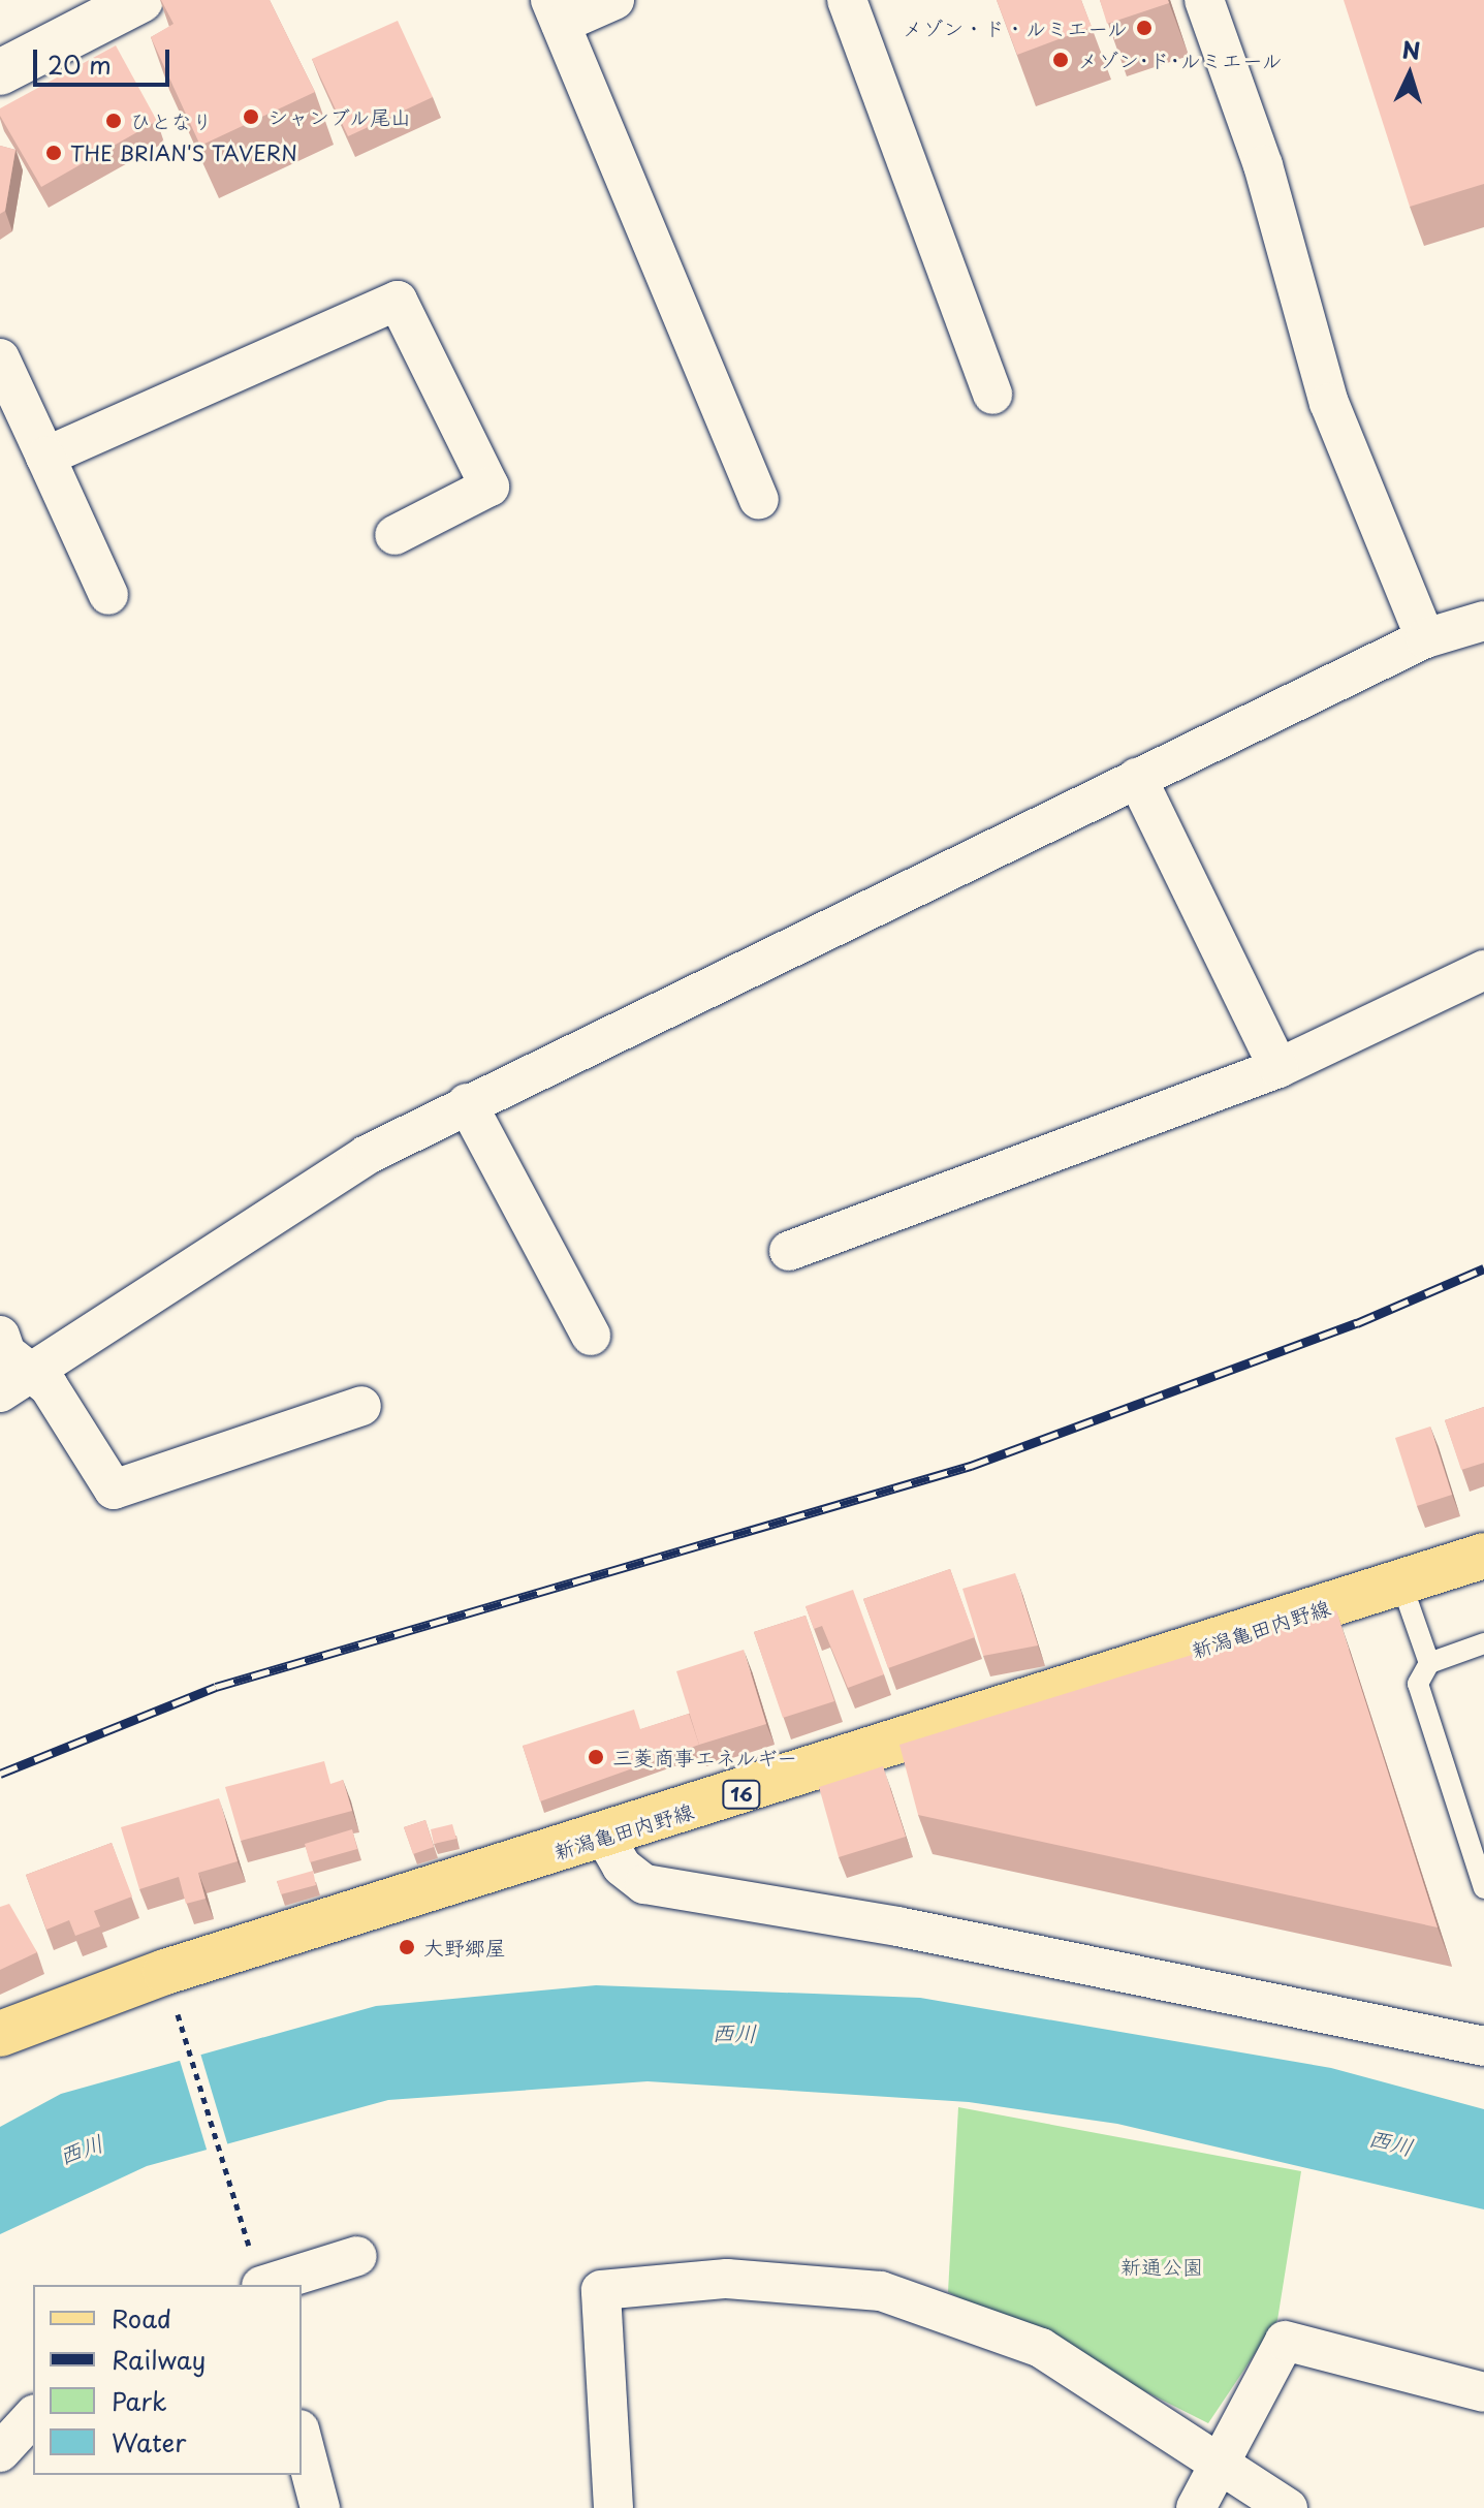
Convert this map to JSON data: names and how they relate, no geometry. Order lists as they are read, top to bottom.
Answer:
{
  "streets": {
    "main road": ["新潟亀田内野線", "16"]
  },
  "water": ["西川"],
  "parks": ["新通公園"],
  "places": [
    "メゾン・ド・ルミエール",
    "メゾン･ド･ルミエール",
    "シャンブル尾山",
    "ひとなり",
    "THE BRIAN'S TAVERN",
    "三菱商事エネルギー",
    "大野郷屋"
  ],
  "legend": [
    "Road",
    "Railway",
    "Park",
    "Water"
  ],
  "scale_bar": "20 m",
  "north": "top"
}
